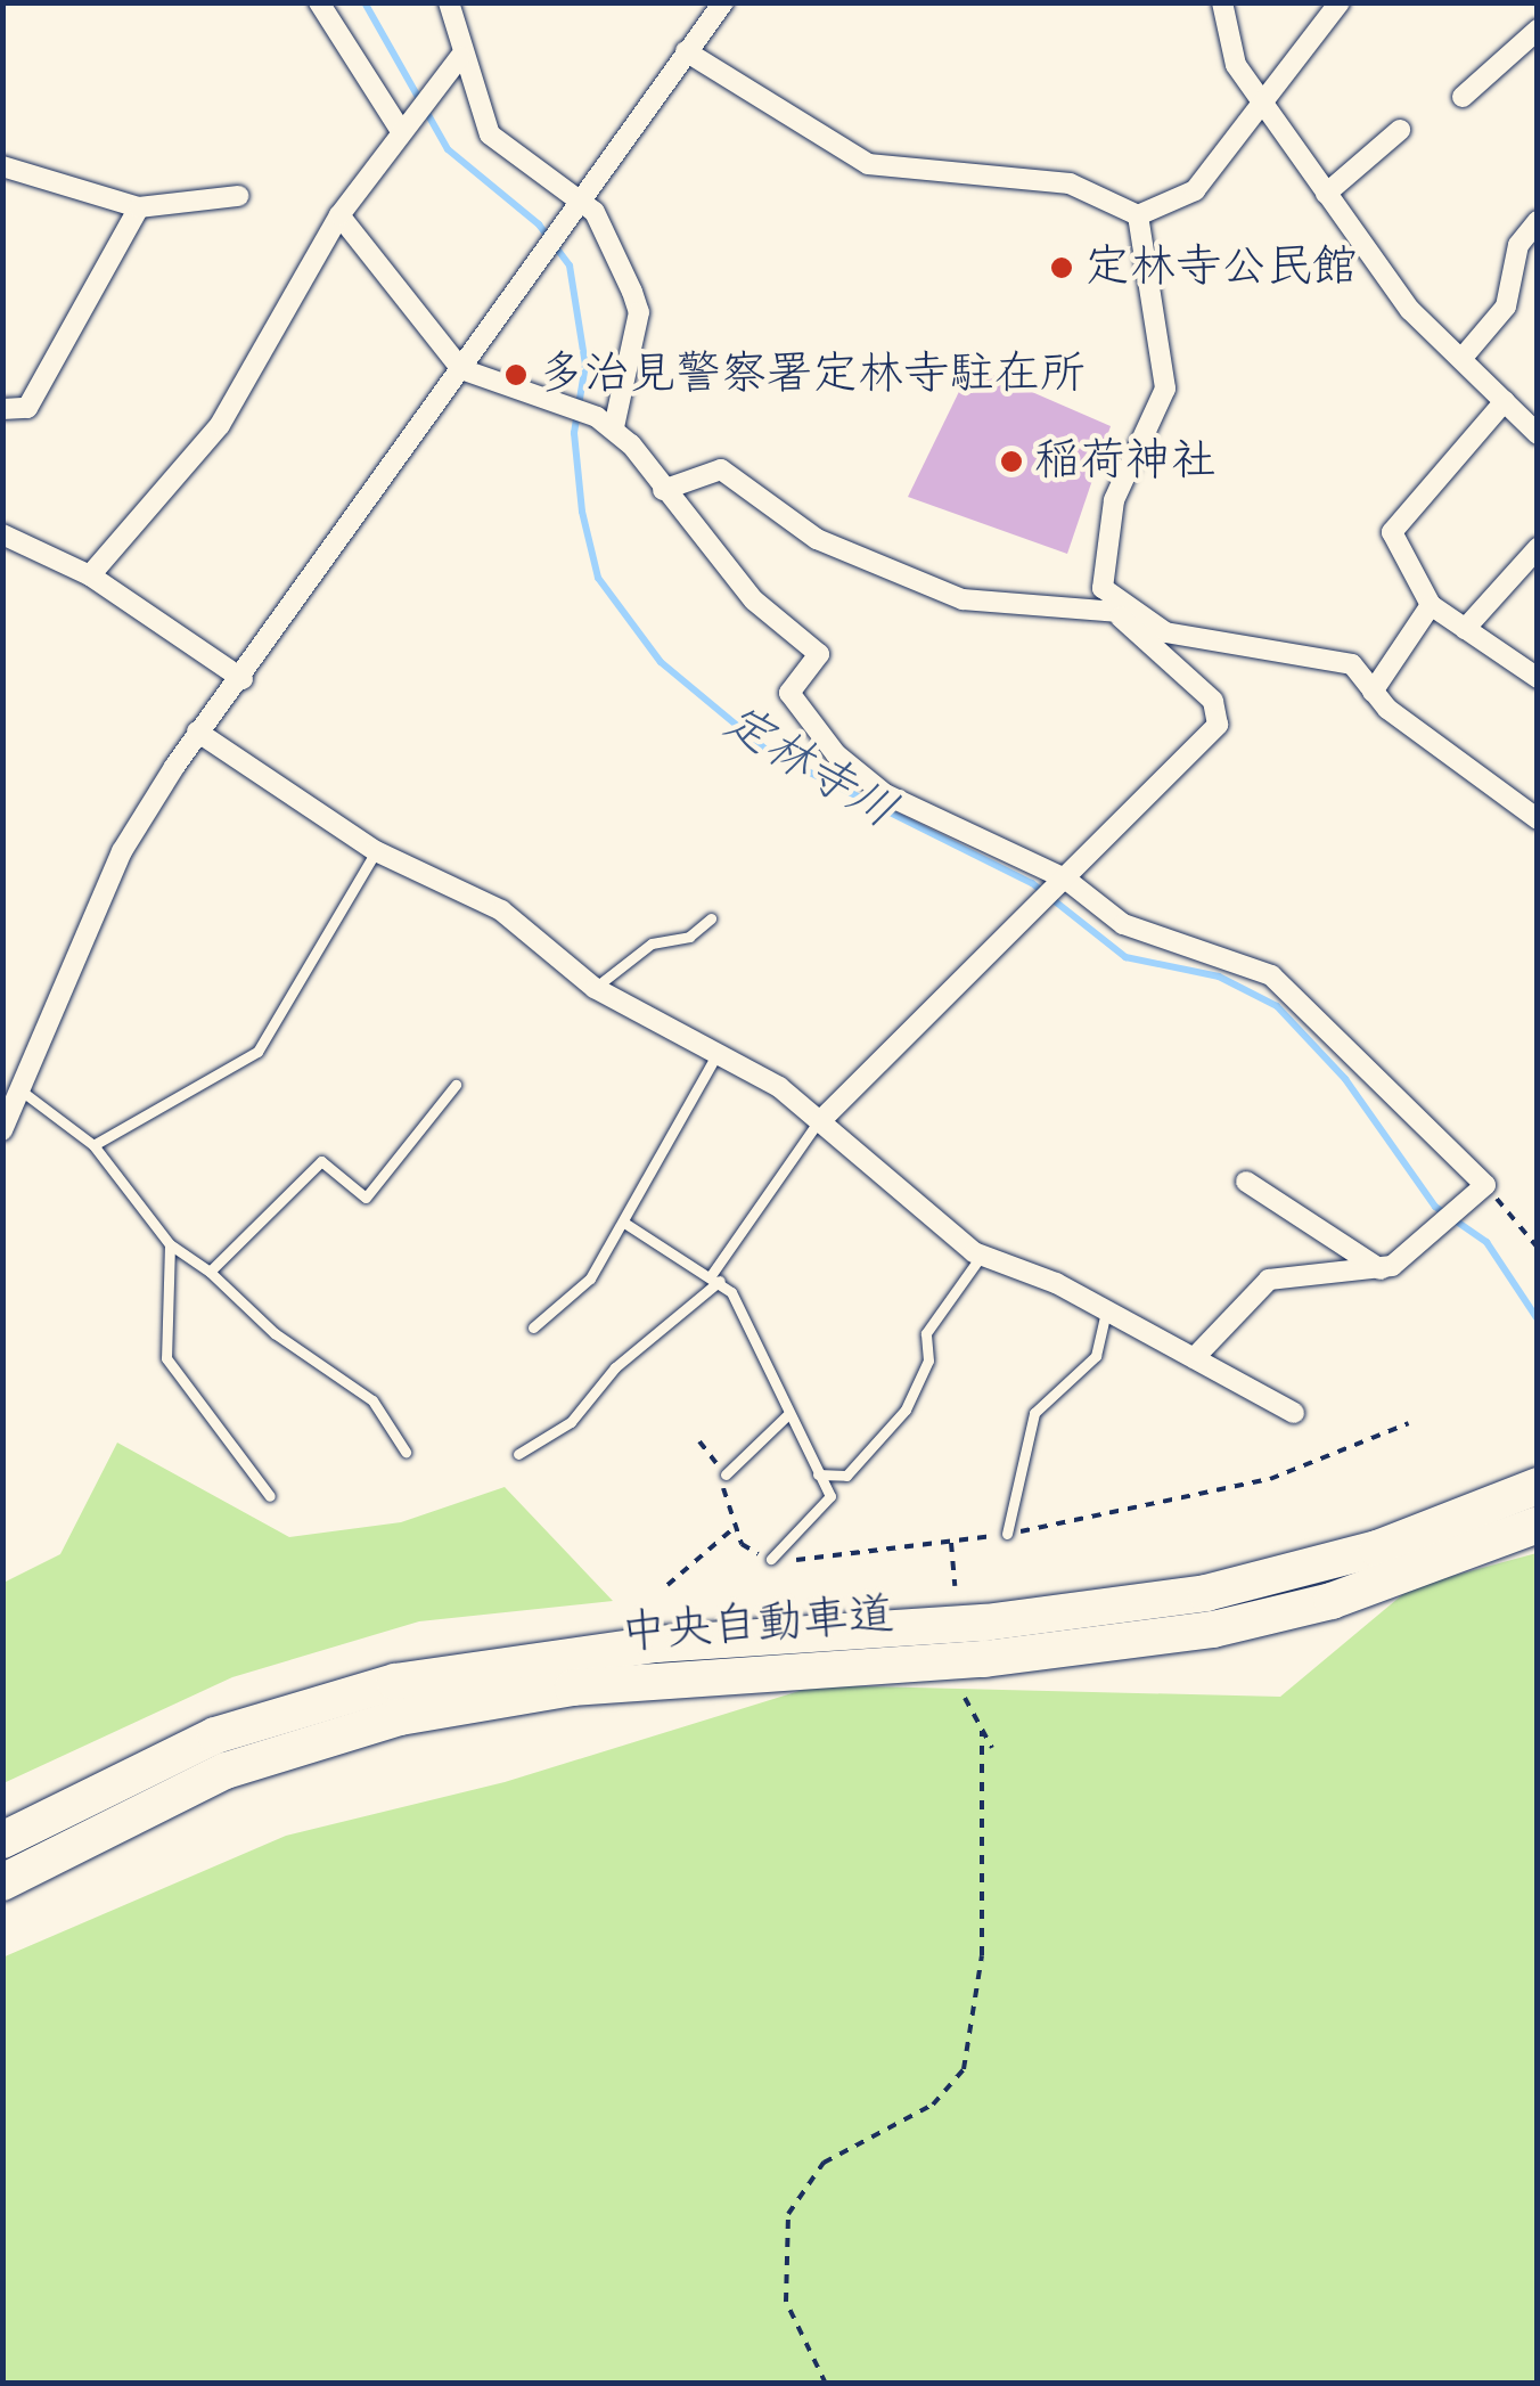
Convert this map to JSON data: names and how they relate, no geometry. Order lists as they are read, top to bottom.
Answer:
{
  "streets": {
    "highway": ["中央自動車道"]
  },
  "water": ["定林寺川"],
  "places": ["定林寺公民館", "多治見警察署定林寺駐在所", "稲荷神社"]
}
